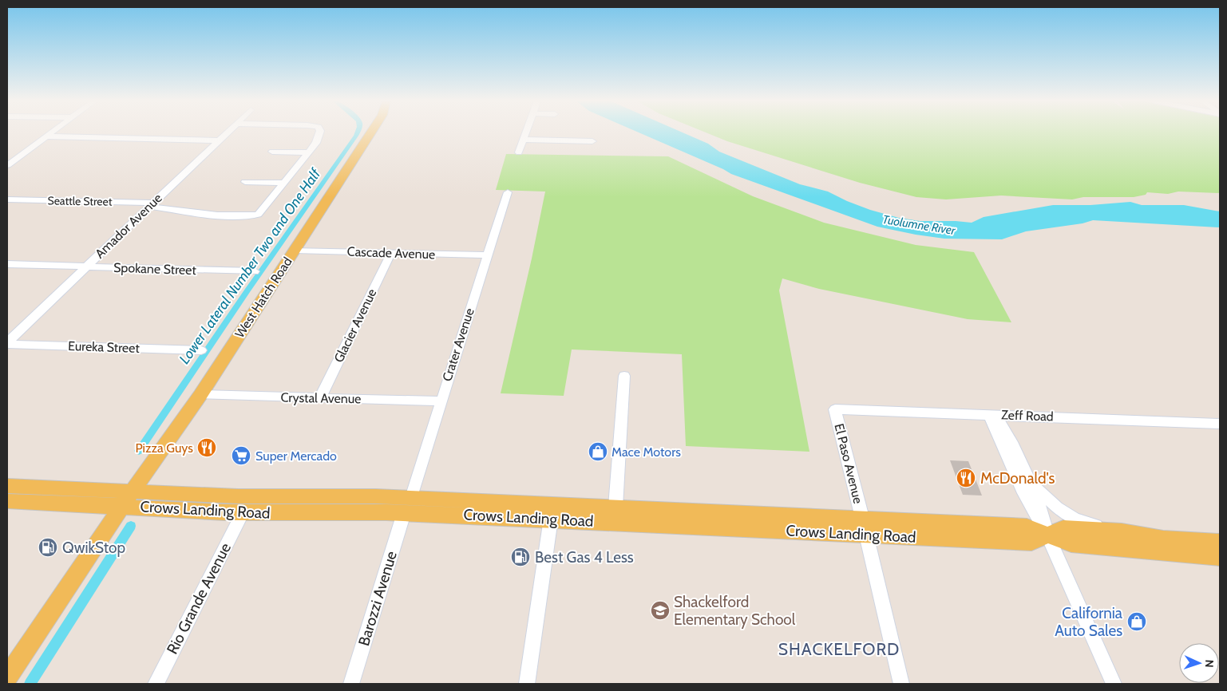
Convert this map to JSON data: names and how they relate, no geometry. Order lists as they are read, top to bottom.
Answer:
{
  "streets": {
    "main road": ["West Hatch Road", "Crows Landing Road"],
    "street": [
      "Seattle Street",
      "Amador Avenue",
      "Cascade Avenue",
      "Spokane Street",
      "Glacier Avenue",
      "Crater Avenue",
      "Eureka Street",
      "Crystal Avenue",
      "Zeff Road",
      "El Paso Avenue",
      "Rio Grande Avenue",
      "Barozzi Avenue"
    ]
  },
  "crossings": [
    ["Seattle Street", "Amador Avenue"],
    ["Amador Avenue", "Spokane Street"],
    ["Amador Avenue", "Eureka Street"],
    ["Cascade Avenue", "West Hatch Road"],
    ["Cascade Avenue", "Glacier Avenue"],
    ["Cascade Avenue", "Crater Avenue"],
    ["West Hatch Road", "Crystal Avenue"],
    ["West Hatch Road", "Crows Landing Road"],
    ["Glacier Avenue", "Crystal Avenue"],
    ["Crater Avenue", "Crystal Avenue"],
    ["Crater Avenue", "Crows Landing Road"],
    ["Crater Avenue", "Barozzi Avenue"],
    ["Zeff Road", "El Paso Avenue"],
    ["El Paso Avenue", "Crows Landing Road"],
    ["Crows Landing Road", "Rio Grande Avenue"],
    ["Crows Landing Road", "Barozzi Avenue"]
  ],
  "districts": ["SHACKELFORD"],
  "water": ["Tuolumne River", "Lower Lateral Number Two and One Half"],
  "places": {
    "restaurant": ["Pizza Guys", "McDonald's"],
    "shop": ["Mace Motors", "California Auto Sales"],
    "supermarket": ["Super Mercado"],
    "fuel station": ["QwikStop", "Best Gas 4 Less"],
    "school or university": ["Shackelford Elementary School"]
  },
  "north": "right"
}
